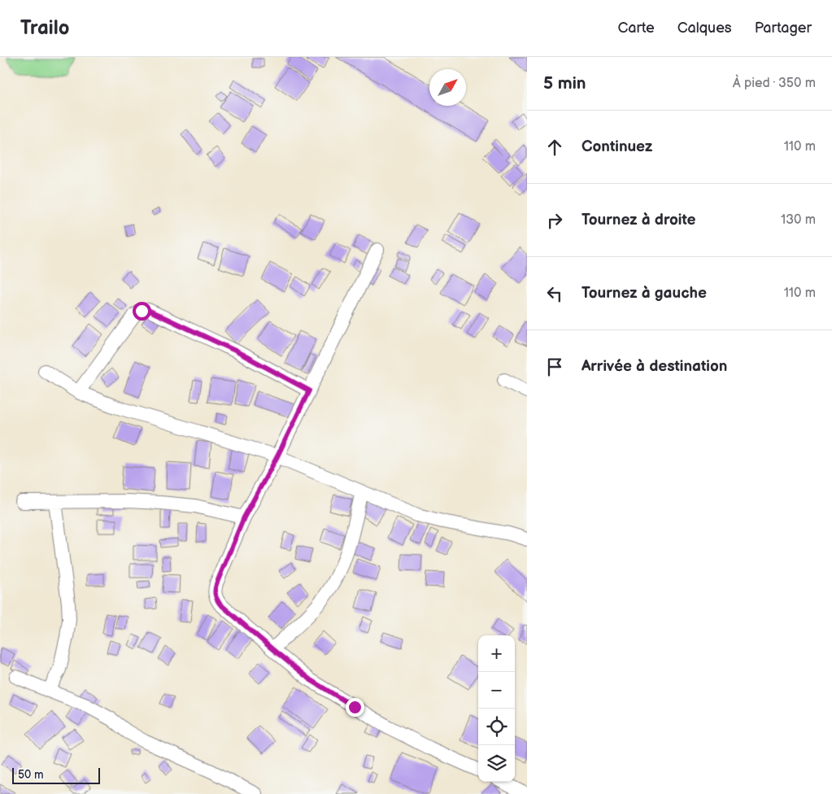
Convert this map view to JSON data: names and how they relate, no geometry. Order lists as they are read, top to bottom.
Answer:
{
  "scale_bar": "50 m",
  "north": "top right",
  "page": {
    "header": "Trailo",
    "nav": ["Carte", "Calques", "Partager"],
    "heading": ["5 min", "À pied · 350 m"],
    "list": [
      ["Continuez", "110 m"],
      ["Tournez à droite", "130 m"],
      ["Tournez à gauche", "110 m"],
      "Arrivée à destination"
    ],
    "map_buttons": ["+", "−"],
    "scale": "50 m"
  }
}
